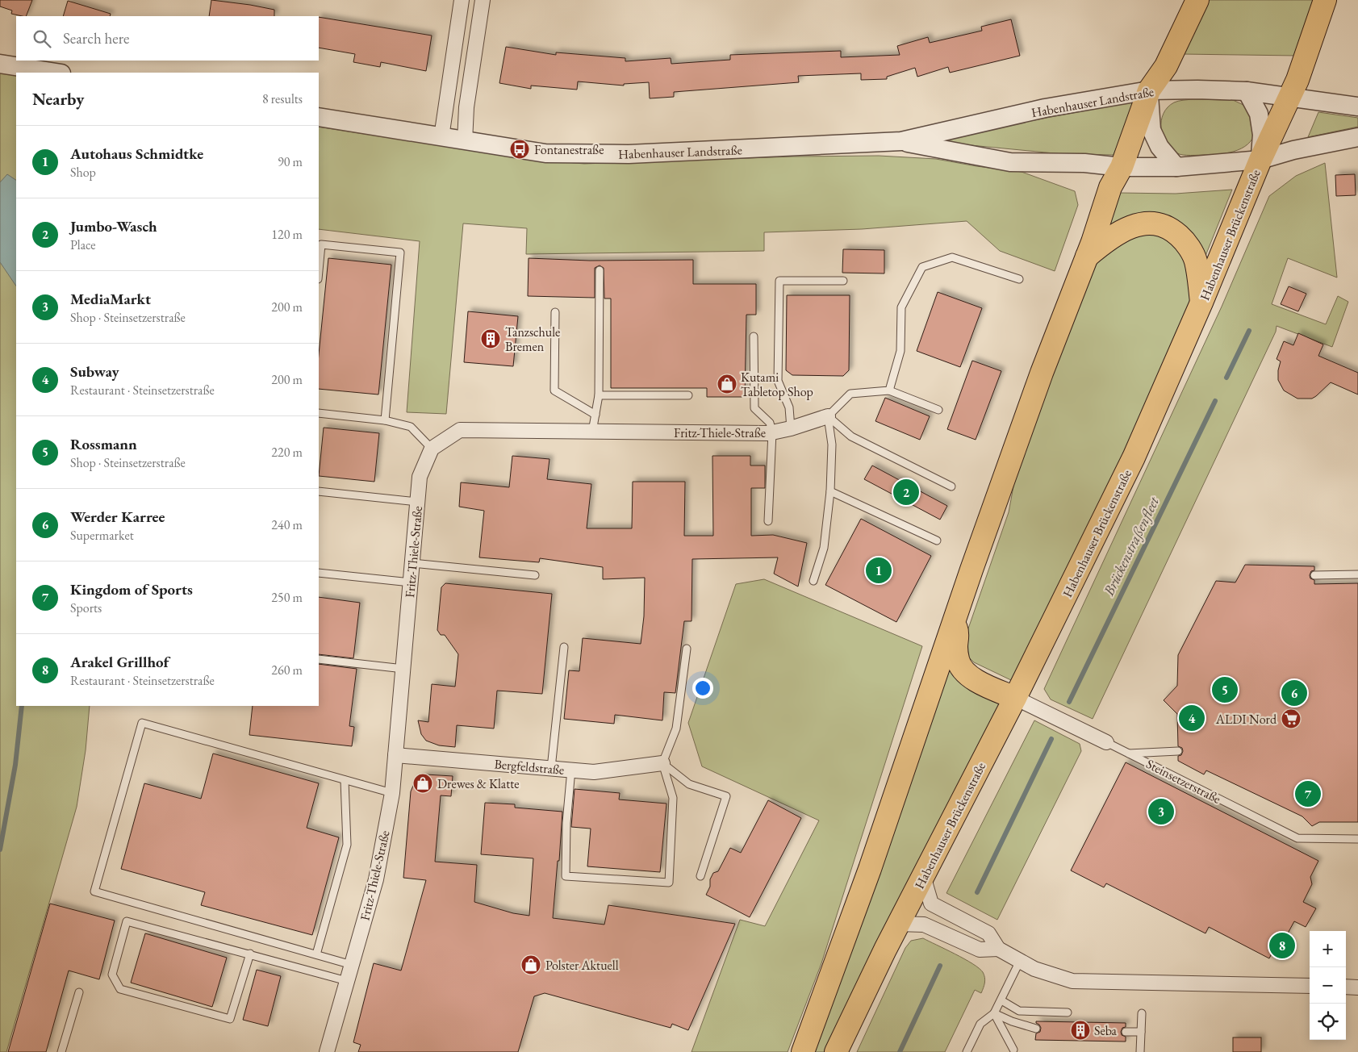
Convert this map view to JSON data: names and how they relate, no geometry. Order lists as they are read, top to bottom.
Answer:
{
  "streets": {
    "main road": ["Habenhauser Brückenstraße"],
    "street": [
      "Habenhauser Landstraße",
      "Fritz-Thiele-Straße",
      "Bergfeldstraße",
      "Steinsetzerstraße"
    ]
  },
  "crossings": [
    ["Habenhauser Landstraße", "Habenhauser Brückenstraße"],
    ["Habenhauser Brückenstraße", "Steinsetzerstraße"],
    ["Fritz-Thiele-Straße", "Bergfeldstraße"]
  ],
  "water": ["Brückenstraßenfleet"],
  "places": {
    "bus stop": ["Fontanestraße"],
    "building": ["Tanzschule Bremen", "Seba"],
    "shop": ["Kutami Tabletop Shop", "Drewes & Klatte", "Polster Aktuell"],
    "supermarket": ["ALDI Nord"]
  },
  "page": {
    "search": "Search here",
    "heading": ["Nearby", "8 results"],
    "list": [
      {
        "mark": "1",
        "name": "Autohaus Schmidtke",
        "note": "Shop",
        "value": "90 m"
      },
      {
        "mark": "2",
        "name": "Jumbo-Wasch",
        "note": "Place",
        "value": "120 m"
      },
      {
        "mark": "3",
        "name": "MediaMarkt",
        "note": "Shop · Steinsetzerstraße",
        "value": "200 m"
      },
      {
        "mark": "4",
        "name": "Subway",
        "note": "Restaurant · Steinsetzerstraße",
        "value": "200 m"
      },
      {
        "mark": "5",
        "name": "Rossmann",
        "note": "Shop · Steinsetzerstraße",
        "value": "220 m"
      },
      {
        "mark": "6",
        "name": "Werder Karree",
        "note": "Supermarket",
        "value": "240 m"
      },
      {
        "mark": "7",
        "name": "Kingdom of Sports",
        "note": "Sports",
        "value": "250 m"
      },
      {
        "mark": "8",
        "name": "Arakel Grillhof",
        "note": "Restaurant · Steinsetzerstraße",
        "value": "260 m"
      }
    ],
    "pins": [
      "2",
      "1",
      "5",
      "6",
      "4",
      "7",
      "3",
      "8"
    ],
    "map_buttons": ["+", "−"]
  }
}
